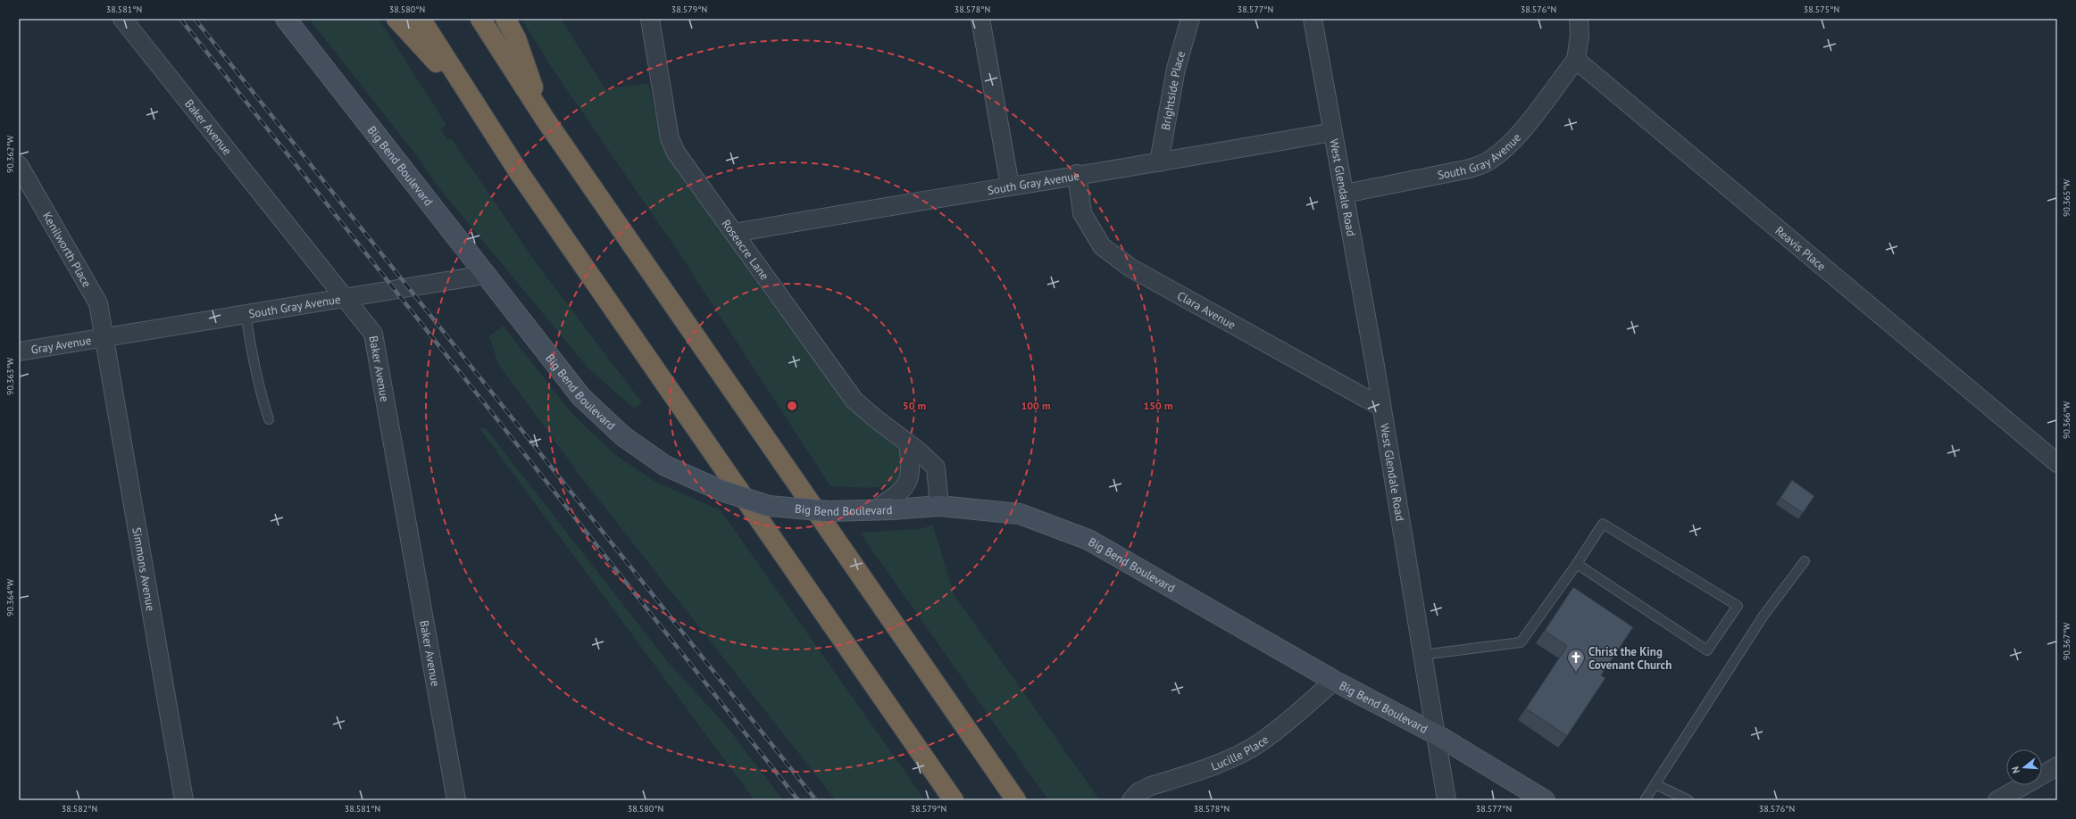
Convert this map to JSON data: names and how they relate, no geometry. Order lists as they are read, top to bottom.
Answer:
{
  "streets": {
    "main road": ["Big Bend Boulevard"],
    "street": [
      "Brightside Place",
      "Baker Avenue",
      "South Gray Avenue",
      "West Glendale Road",
      "Reavis Place",
      "Kenilworth Place",
      "Roseacre Lane",
      "Clara Avenue",
      "Gray Avenue",
      "Simmons Avenue",
      "Lucille Place"
    ]
  },
  "crossings": [
    ["Brightside Place", "South Gray Avenue"],
    ["Baker Avenue", "South Gray Avenue"],
    ["South Gray Avenue", "Big Bend Boulevard"],
    ["South Gray Avenue", "West Glendale Road"],
    ["South Gray Avenue", "Reavis Place"],
    ["South Gray Avenue", "Kenilworth Place"],
    ["South Gray Avenue", "Roseacre Lane"],
    ["South Gray Avenue", "Clara Avenue"],
    ["South Gray Avenue", "Gray Avenue"],
    ["South Gray Avenue", "Simmons Avenue"],
    ["Big Bend Boulevard", "West Glendale Road"],
    ["Big Bend Boulevard", "Roseacre Lane"],
    ["Big Bend Boulevard", "Lucille Place"],
    ["West Glendale Road", "Clara Avenue"],
    ["Kenilworth Place", "Gray Avenue"],
    ["Kenilworth Place", "Simmons Avenue"],
    ["Gray Avenue", "Simmons Avenue"]
  ],
  "places": {
    "church": ["Christ the King Covenant Church"]
  },
  "north": "left",
  "coordinates": [
    "38.581°N",
    "38.580°N",
    "38.579°N",
    "38.578°N",
    "38.577°N",
    "38.576°N",
    "38.575°N",
    "90.362°W",
    "90.365°W",
    "90.363°W",
    "90.366°W",
    "90.364°W",
    "90.367°W",
    "38.582°N"
  ],
  "rings": ["50 m", "100 m", "150 m"]
}
